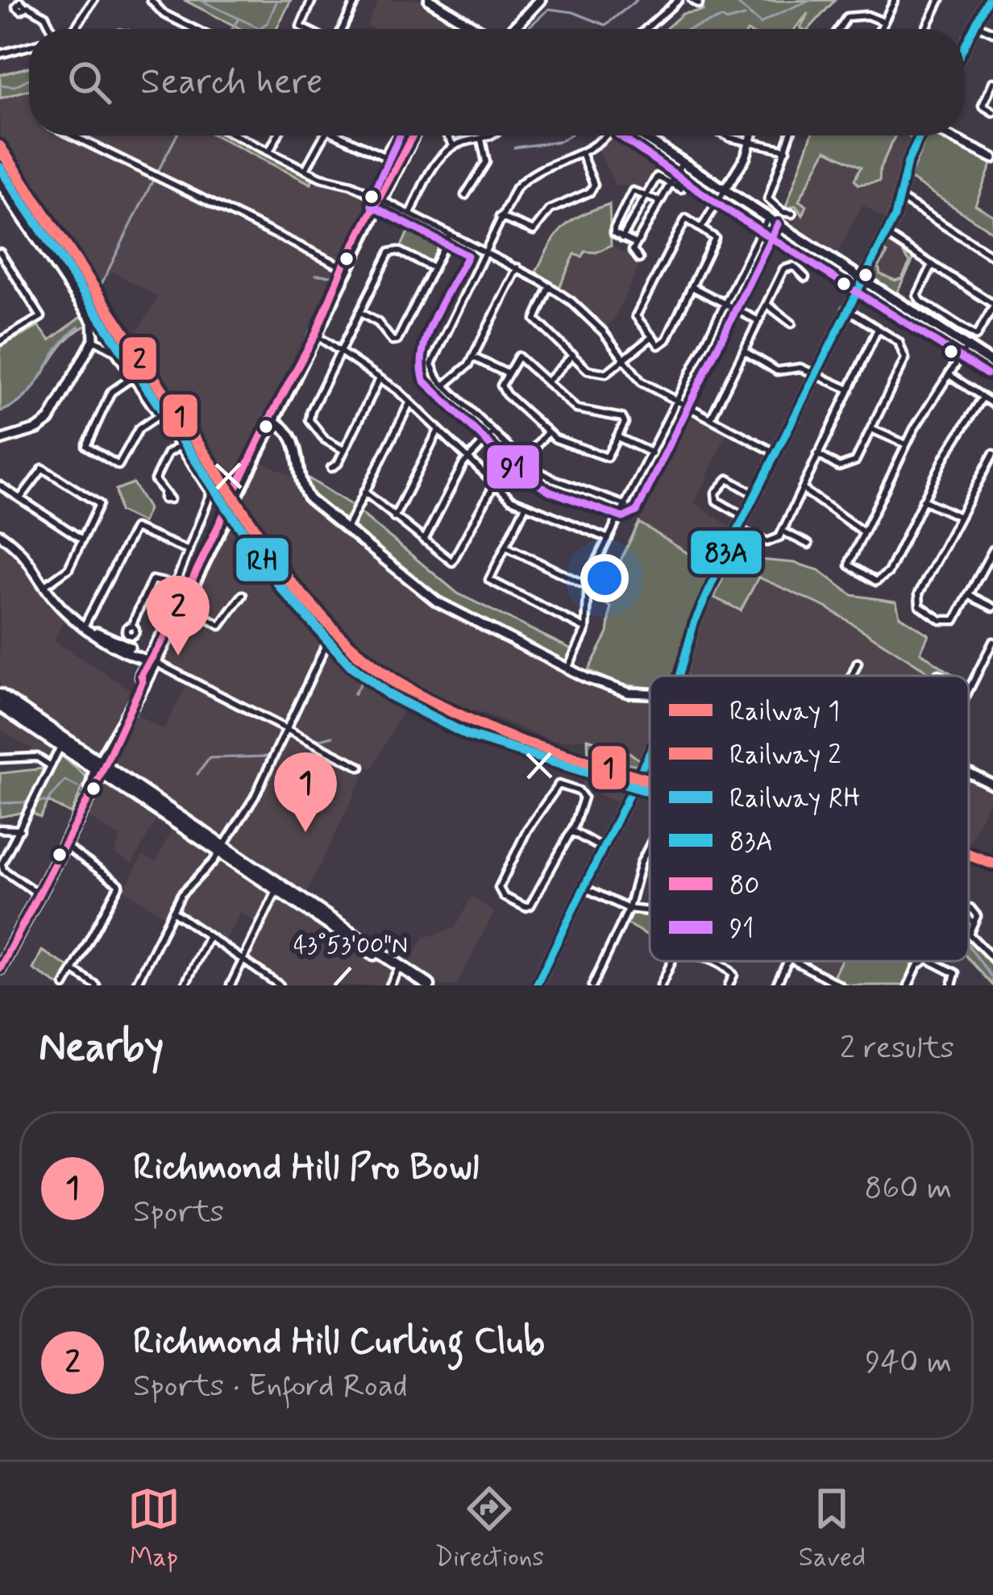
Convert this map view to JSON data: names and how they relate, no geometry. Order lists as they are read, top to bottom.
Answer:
{
  "lines": [
    "transit line 83A",
    "transit line 80",
    "transit line 91",
    "rail line 1",
    "rail line 2",
    "rail line RH"
  ],
  "legend": [
    "Railway 1",
    "Railway 2",
    "Railway RH",
    "83A",
    "80",
    "91"
  ],
  "page": {
    "search": "Search here",
    "pins": ["2", "1"],
    "heading": ["Nearby", "2 results"],
    "list": [
      {
        "mark": "1",
        "name": "Richmond Hill Pro Bowl",
        "note": "Sports",
        "value": "860 m"
      },
      {
        "mark": "2",
        "name": "Richmond Hill Curling Club",
        "note": "Sports · Enford Road",
        "value": "940 m"
      }
    ],
    "nav": ["Map", "Directions", "Saved"]
  },
  "coordinates": ["43°53'00\"N"]
}
